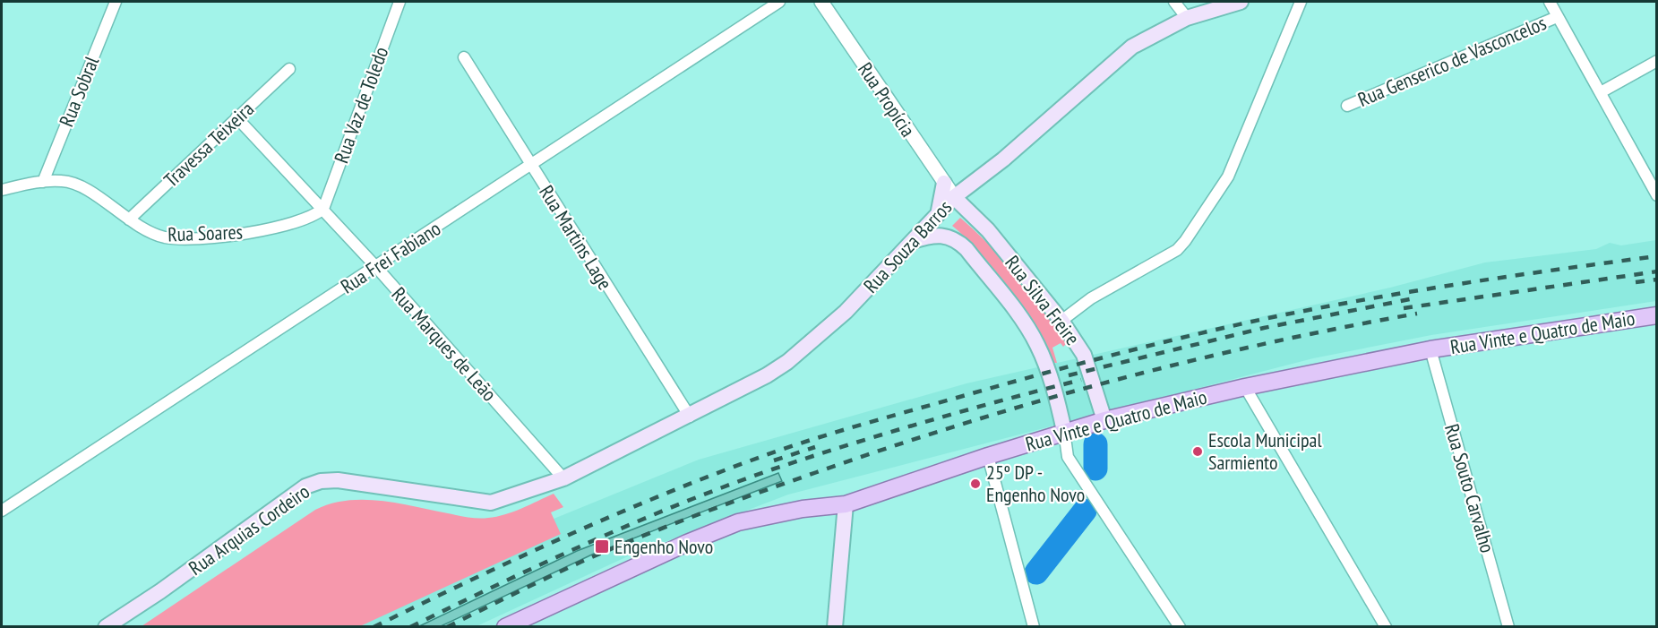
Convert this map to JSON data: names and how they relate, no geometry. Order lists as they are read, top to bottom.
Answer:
{
  "streets": {
    "main road": [
      "Rua Souza Barros",
      "Rua Silva Freire",
      "Rua Vinte e Quatro de Maio",
      "Rua Arquias Cordeiro"
    ],
    "street": [
      "Rua Genserico de Vasconcelos",
      "Rua Sobral",
      "Rua Propícia",
      "Rua Vaz de Toledo",
      "Travessa Teixeira",
      "Rua Soares",
      "Rua Martins Lage",
      "Rua Frei Fabiano",
      "Rua Marques de Leão",
      "Rua Souto Carvalho"
    ]
  },
  "crossings": [
    ["Rua Sobral", "Rua Soares"],
    ["Rua Propícia", "Rua Souza Barros"],
    ["Rua Propícia", "Rua Silva Freire"],
    ["Rua Vaz de Toledo", "Rua Soares"],
    ["Rua Vaz de Toledo", "Rua Marques de Leão"],
    ["Travessa Teixeira", "Rua Soares"],
    ["Travessa Teixeira", "Rua Marques de Leão"],
    ["Rua Soares", "Rua Marques de Leão"],
    ["Rua Martins Lage", "Rua Souza Barros"],
    ["Rua Martins Lage", "Rua Frei Fabiano"],
    ["Rua Souza Barros", "Rua Silva Freire"],
    ["Rua Souza Barros", "Rua Marques de Leão"],
    ["Rua Souza Barros", "Rua Arquias Cordeiro"],
    ["Rua Frei Fabiano", "Rua Marques de Leão"],
    ["Rua Silva Freire", "Rua Vinte e Quatro de Maio"],
    ["Rua Vinte e Quatro de Maio", "Rua Souto Carvalho"],
    ["Rua Marques de Leão", "Rua Arquias Cordeiro"]
  ],
  "places": {
    "other": ["Escola Municipal Sarmiento", "25º DP - Engenho Novo"],
    "transit": ["Engenho Novo"]
  }
}
